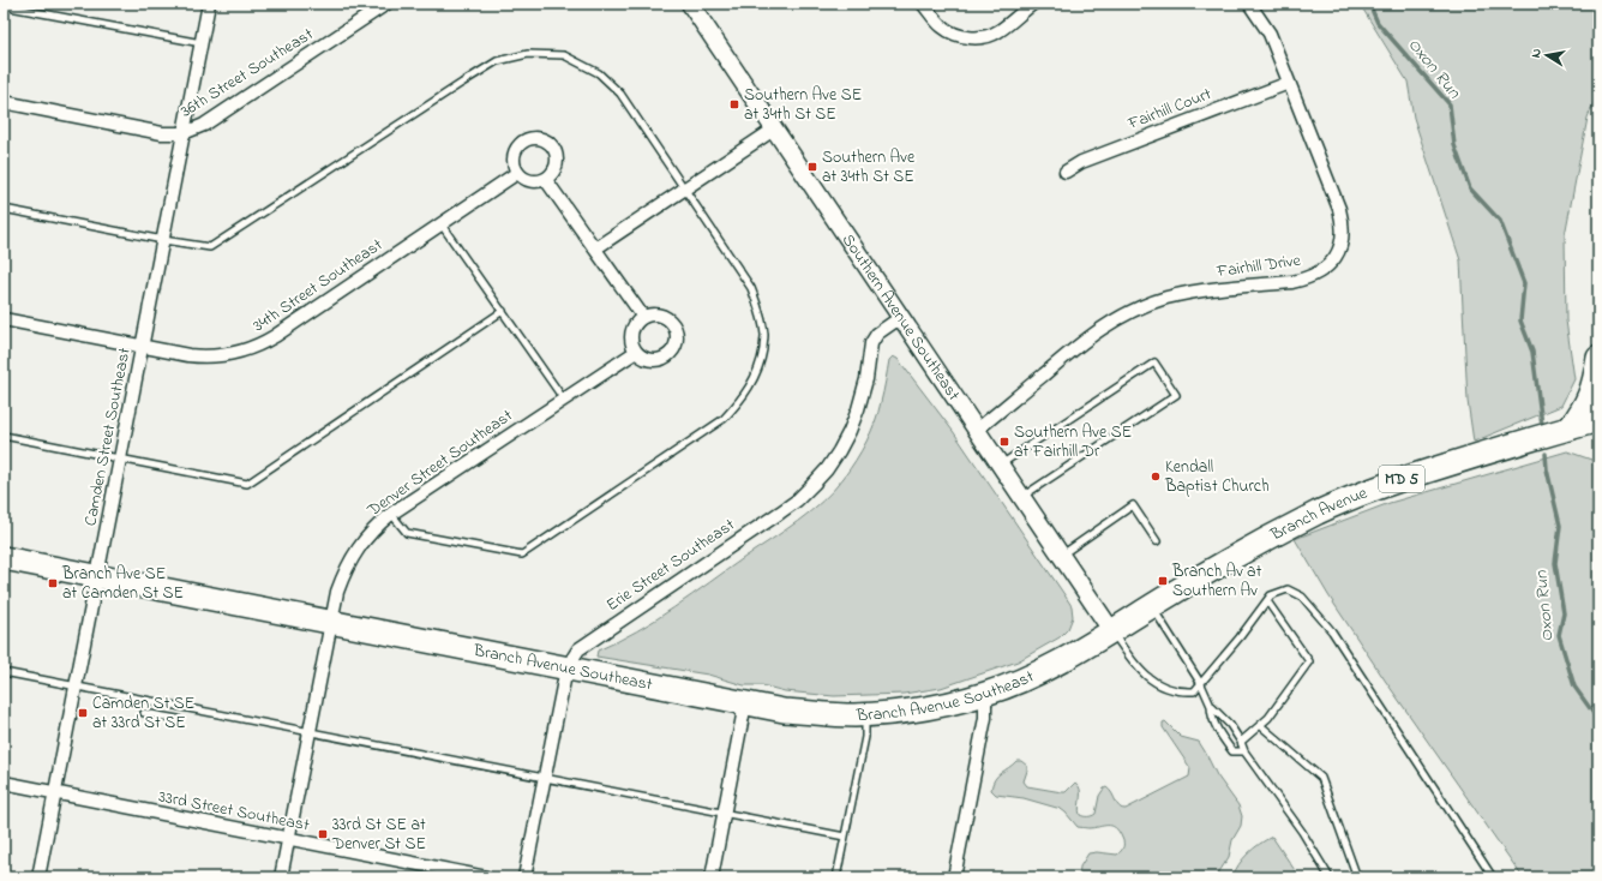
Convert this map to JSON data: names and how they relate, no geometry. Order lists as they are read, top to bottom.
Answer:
{
  "streets": {
    "highway": ["MD 5", "Branch Avenue", "Branch Avenue Southeast"],
    "main road": ["Southern Avenue Southeast"],
    "street": [
      "36th Street Southeast",
      "Fairhill Court",
      "Fairhill Drive",
      "34th Street Southeast",
      "Camden Street Southeast",
      "Denver Street Southeast",
      "Erie Street Southeast",
      "33rd Street Southeast"
    ]
  },
  "crossings": [
    ["36th Street Southeast", "Camden Street Southeast"],
    ["Fairhill Court", "Fairhill Drive"],
    ["Fairhill Drive", "Southern Avenue Southeast"],
    ["34th Street Southeast", "Camden Street Southeast"],
    ["Southern Avenue Southeast", "Branch Avenue"],
    ["Southern Avenue Southeast", "Erie Street Southeast"],
    ["Southern Avenue Southeast", "Branch Avenue Southeast"],
    ["Camden Street Southeast", "Branch Avenue Southeast"],
    ["Camden Street Southeast", "33rd Street Southeast"],
    ["Denver Street Southeast", "Branch Avenue Southeast"],
    ["Denver Street Southeast", "33rd Street Southeast"],
    ["Branch Avenue", "Branch Avenue Southeast"],
    ["Erie Street Southeast", "Branch Avenue Southeast"]
  ],
  "water": ["Oxon Run"],
  "places": {
    "transit": [
      "Southern Ave SE at 34th St SE",
      "Southern Ave at 34th St SE",
      "Southern Ave SE at Fairhill Dr",
      "Branch Av at Southern Av",
      "Branch Ave SE at Camden St SE",
      "Camden St SE at 33rd St SE",
      "33rd St SE at Denver St SE"
    ],
    "other": ["Kendall Baptist Church"]
  },
  "north": "left"
}
